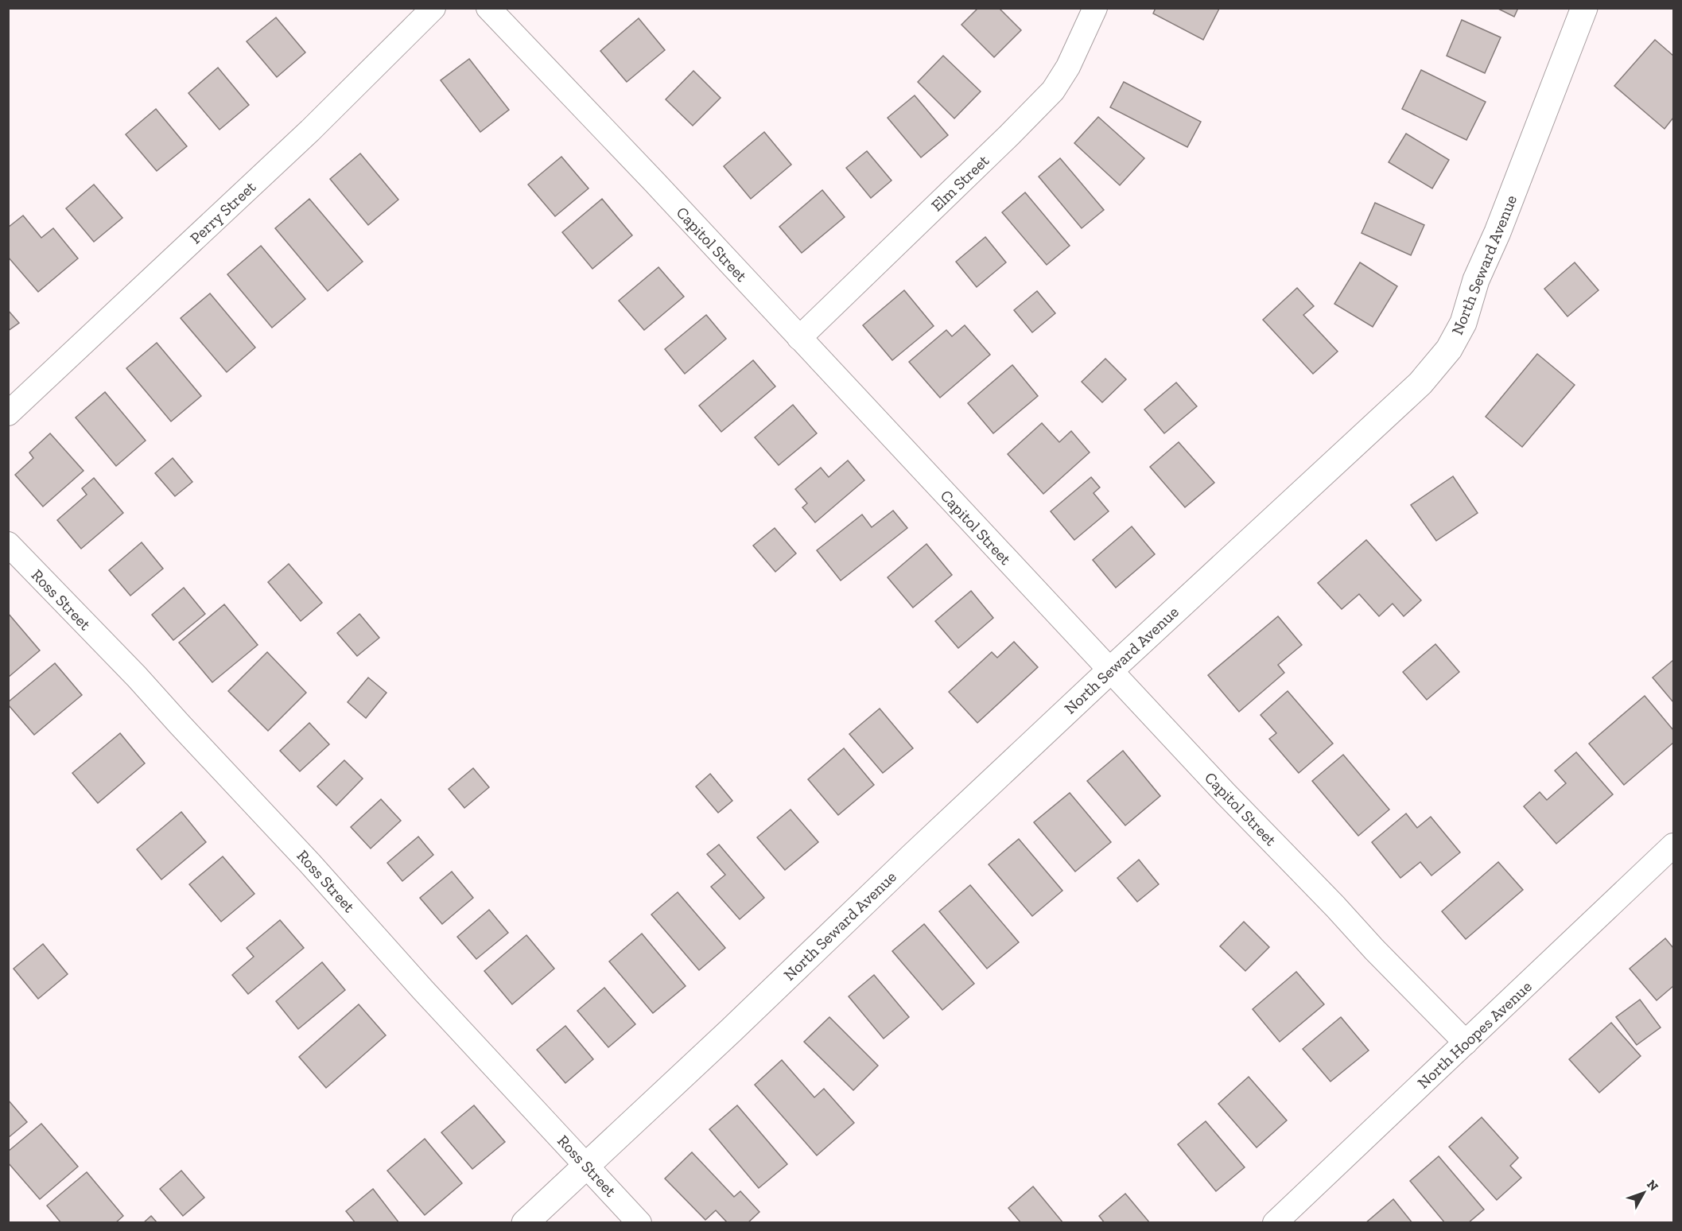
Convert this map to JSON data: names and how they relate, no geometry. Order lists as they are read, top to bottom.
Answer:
{
  "streets": {
    "street": [
      "Elm Street",
      "Perry Street",
      "Capitol Street",
      "North Seward Avenue",
      "Ross Street",
      "North Hoopes Avenue"
    ]
  },
  "crossings": [
    ["Elm Street", "Capitol Street"],
    ["Capitol Street", "North Seward Avenue"],
    ["Capitol Street", "North Hoopes Avenue"],
    ["North Seward Avenue", "Ross Street"]
  ],
  "north": "top right"
}
